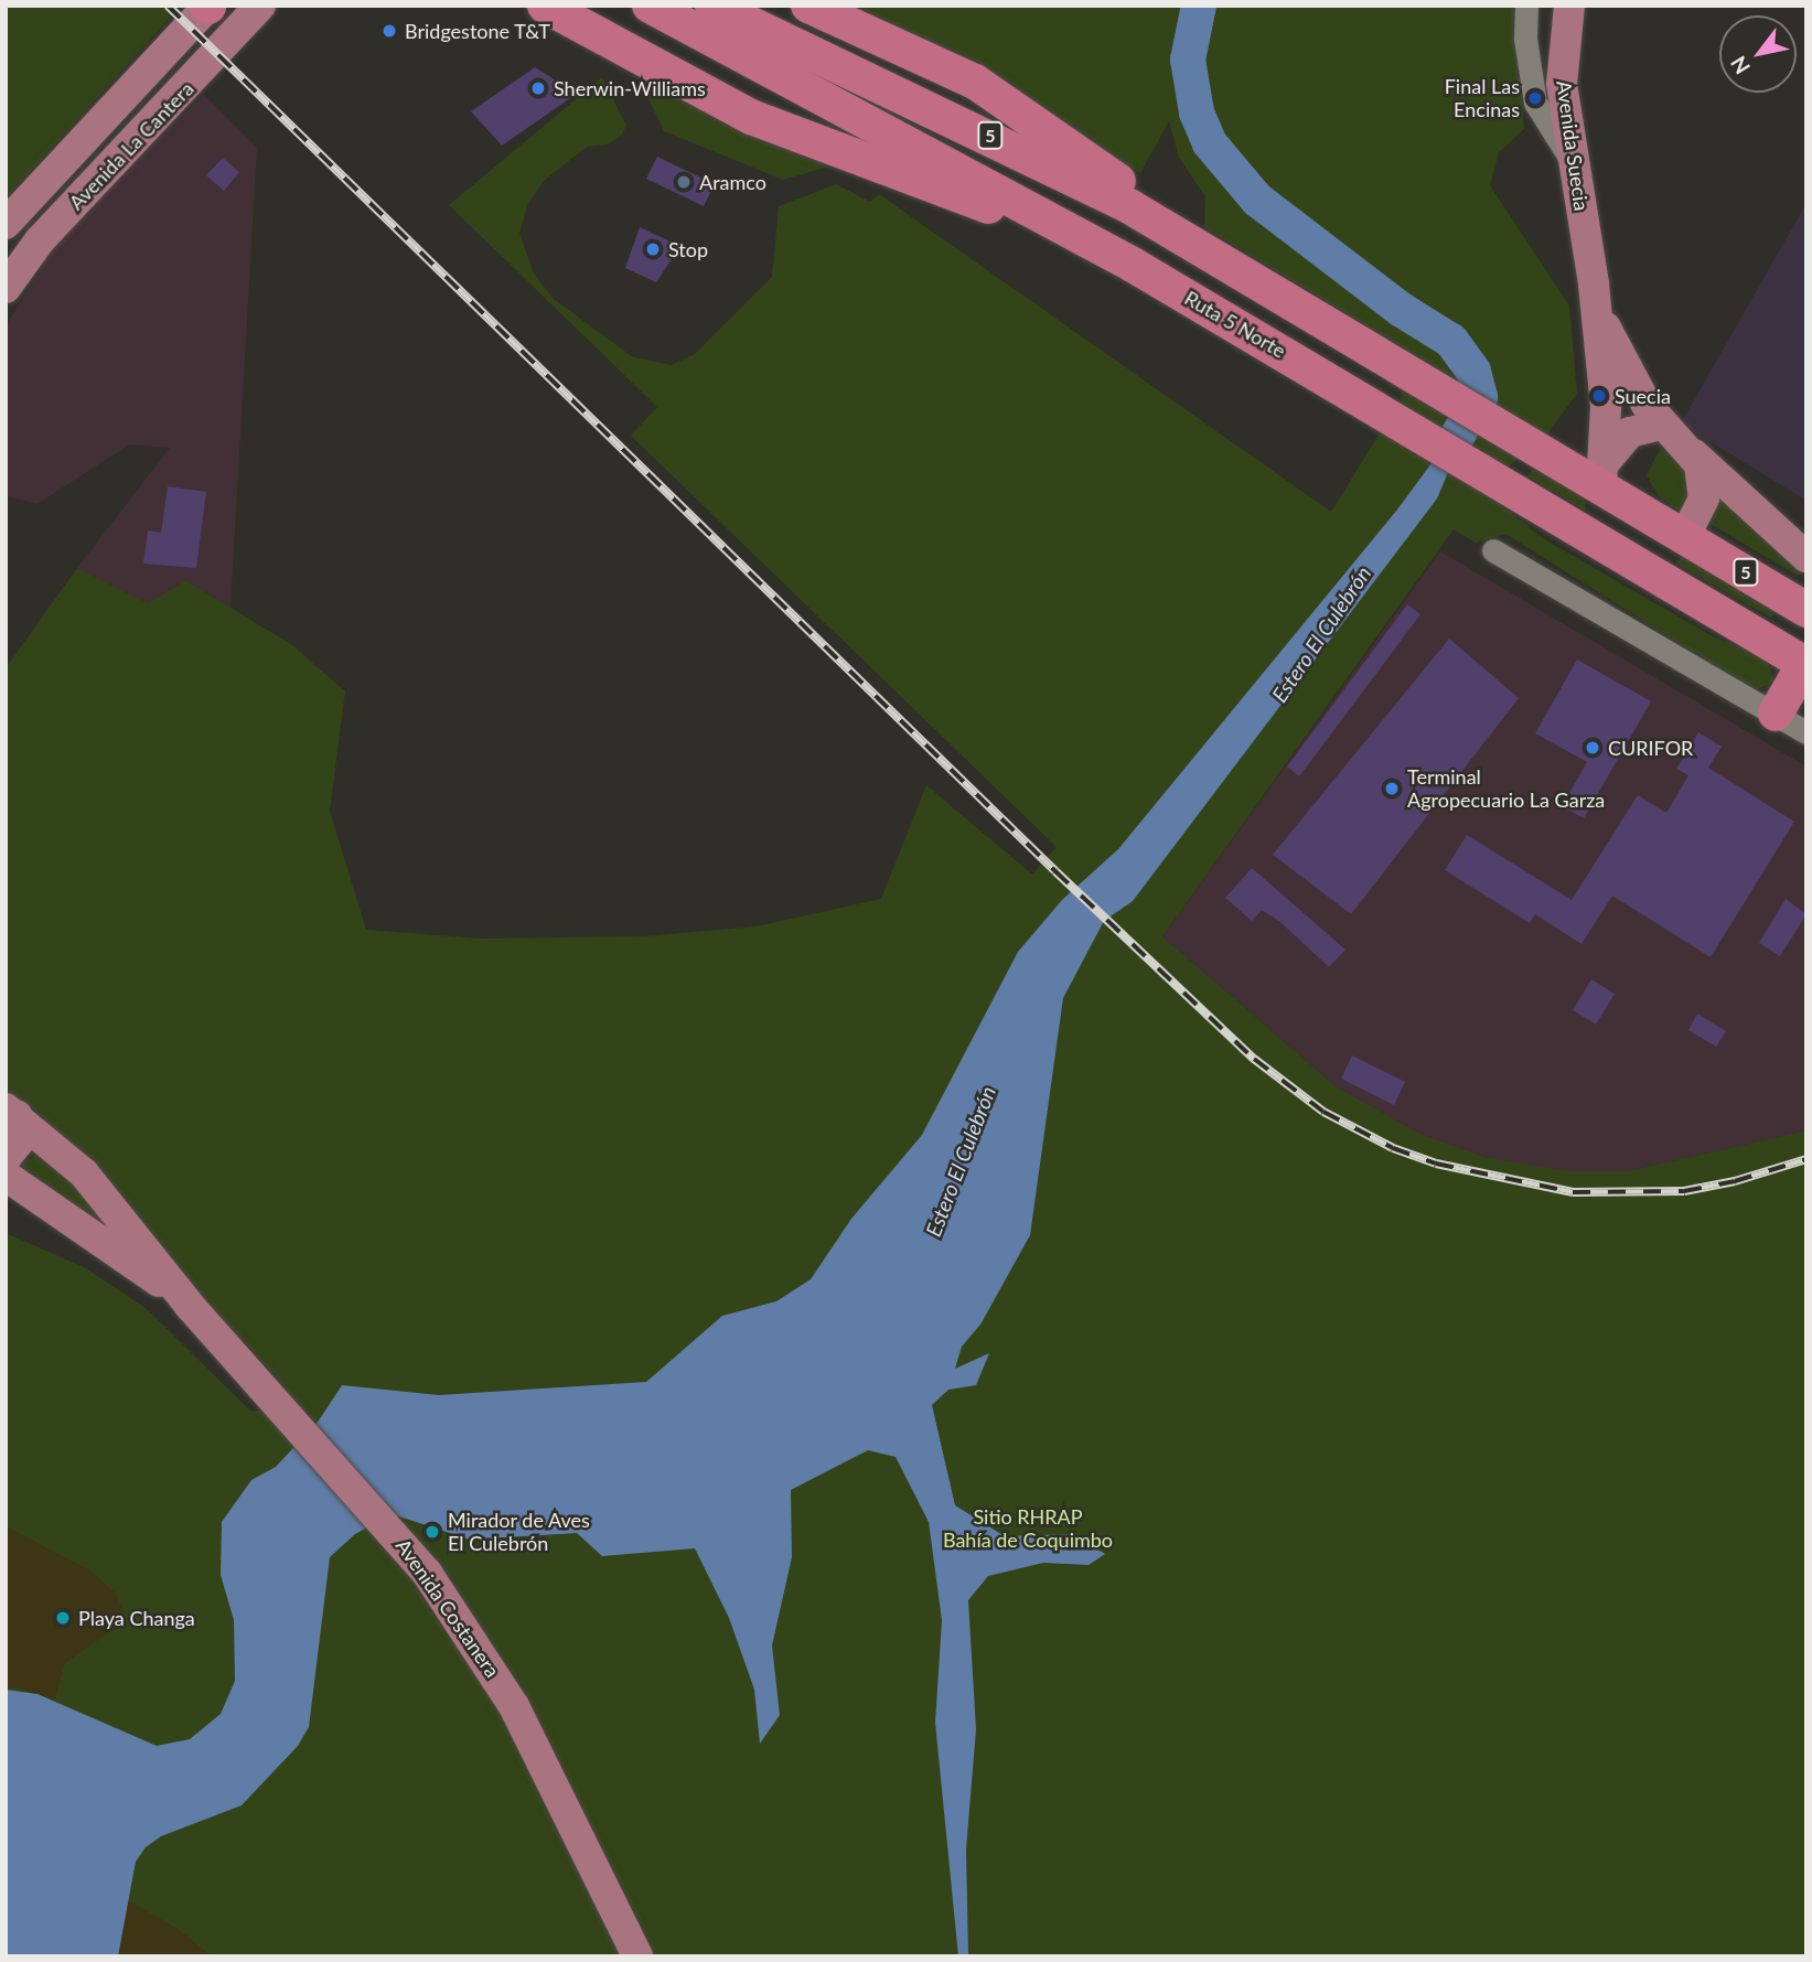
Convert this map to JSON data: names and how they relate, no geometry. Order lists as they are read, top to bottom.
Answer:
{
  "streets": {
    "highway": ["5", "Ruta 5 Norte"],
    "main road": ["Avenida La Cantera", "Avenida Suecia", "Avenida Costanera"]
  },
  "crossings": [
    ["5", "Avenida Suecia"]
  ],
  "water": ["Estero El Culebrón"],
  "parks": ["Sitio RHRAP Bahía de Coquimbo"],
  "places": [
    "Bridgestone T&T",
    "Sherwin-Williams",
    "Final Las Encinas",
    "Aramco",
    "Stop",
    "Suecia",
    "CURIFOR",
    "Terminal Agropecuario La Garza",
    "Mirador de Aves El Culebrón",
    "Playa Changa"
  ],
  "north": "bottom left"
}
